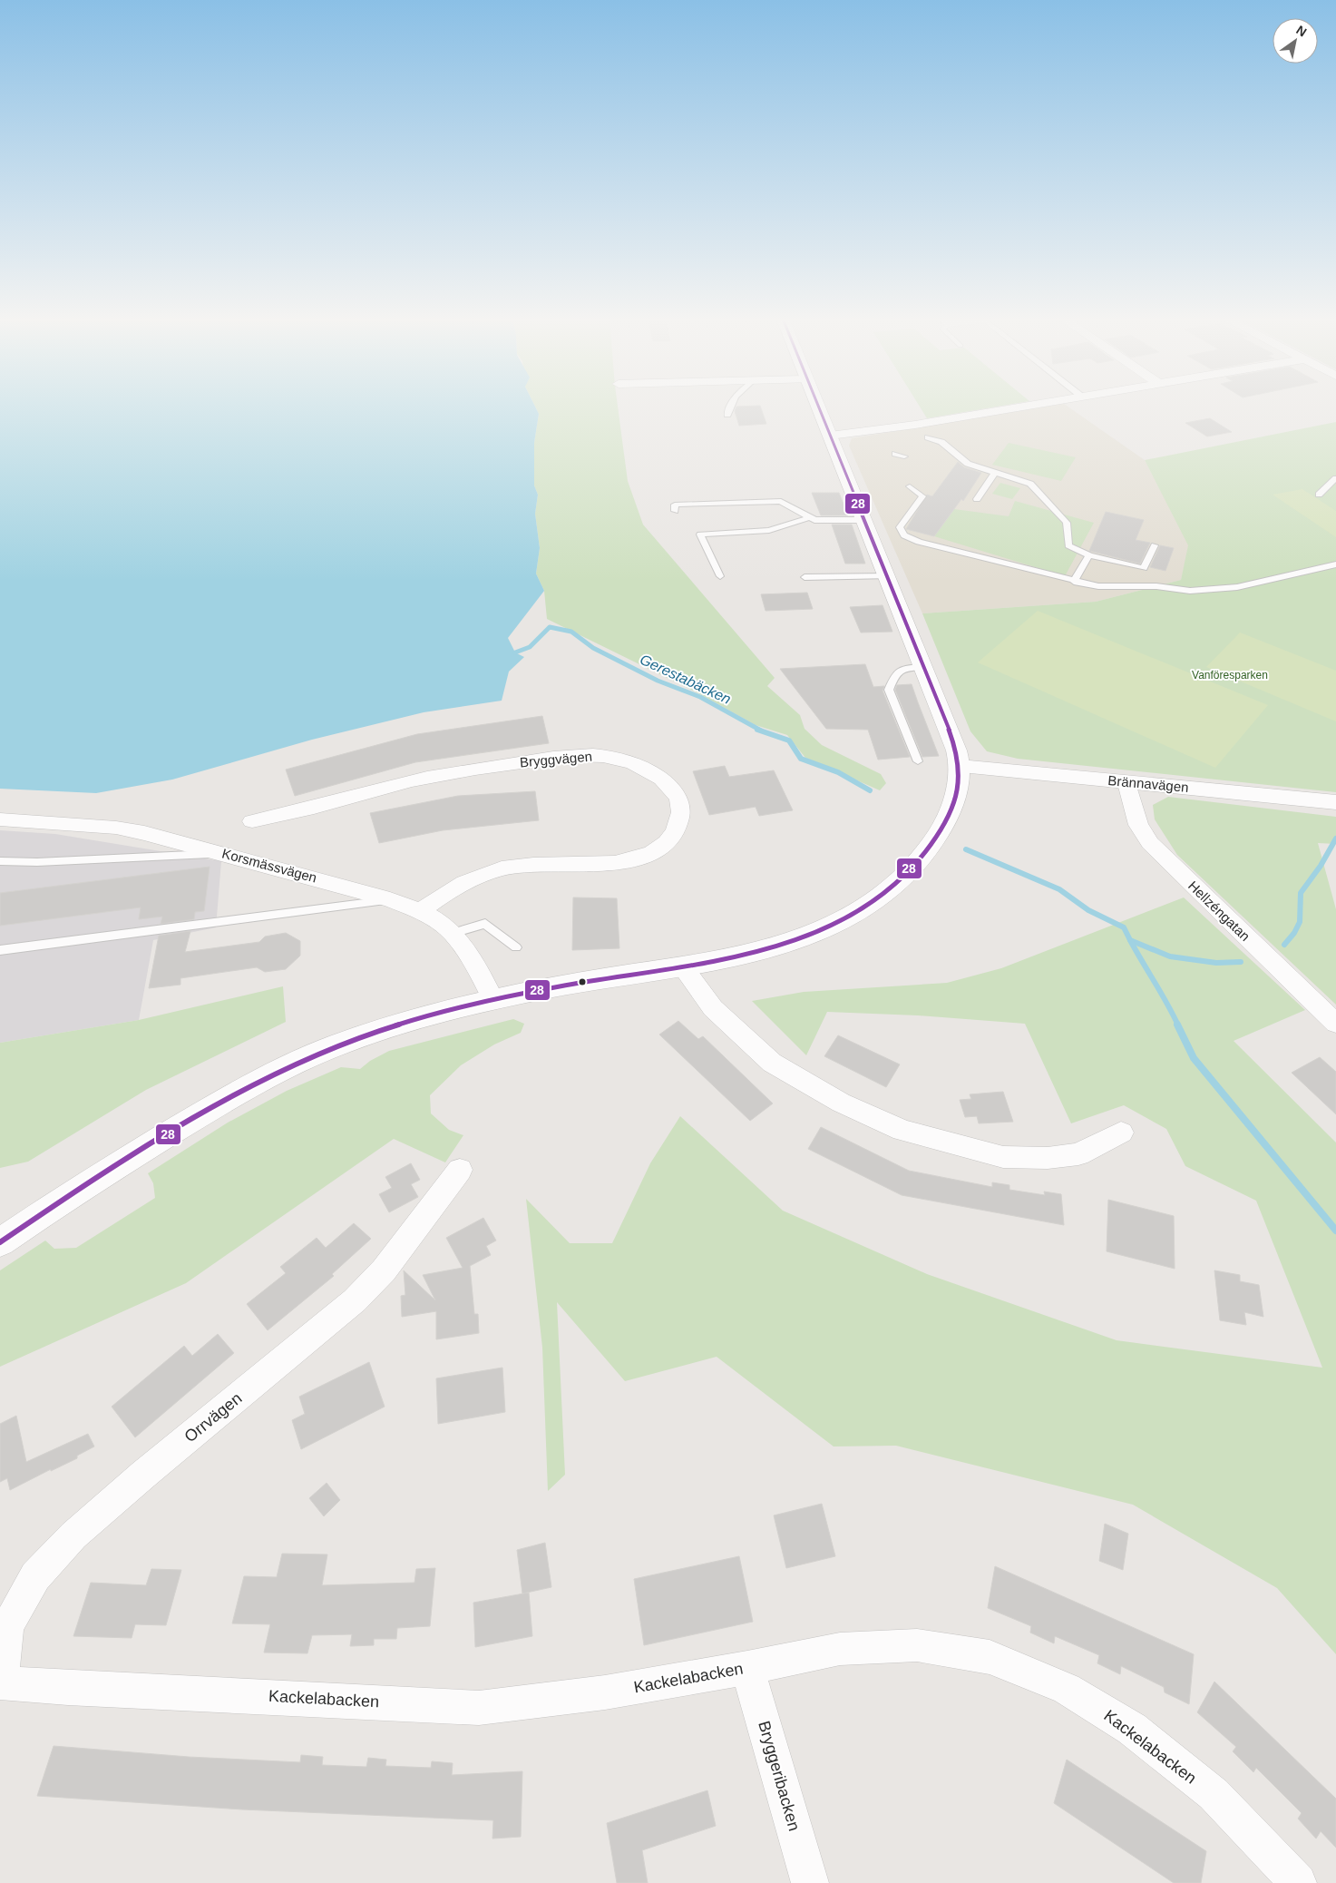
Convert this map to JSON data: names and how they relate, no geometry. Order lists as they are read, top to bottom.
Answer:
{
  "streets": {
    "main road": ["Brännavägen"],
    "street": [
      "Bryggvägen",
      "Korsmässvägen",
      "Hellzéngatan",
      "Orrvägen",
      "Kackelabacken",
      "Bryggeribacken"
    ]
  },
  "crossings": [
    ["Bryggvägen", "Korsmässvägen"],
    ["Brännavägen", "Hellzéngatan"],
    ["Orrvägen", "Kackelabacken"],
    ["Kackelabacken", "Bryggeribacken"]
  ],
  "water": ["Gerestabäcken"],
  "parks": ["Vanföresparken"],
  "lines": ["transit line 28"],
  "north": "top right"
}
